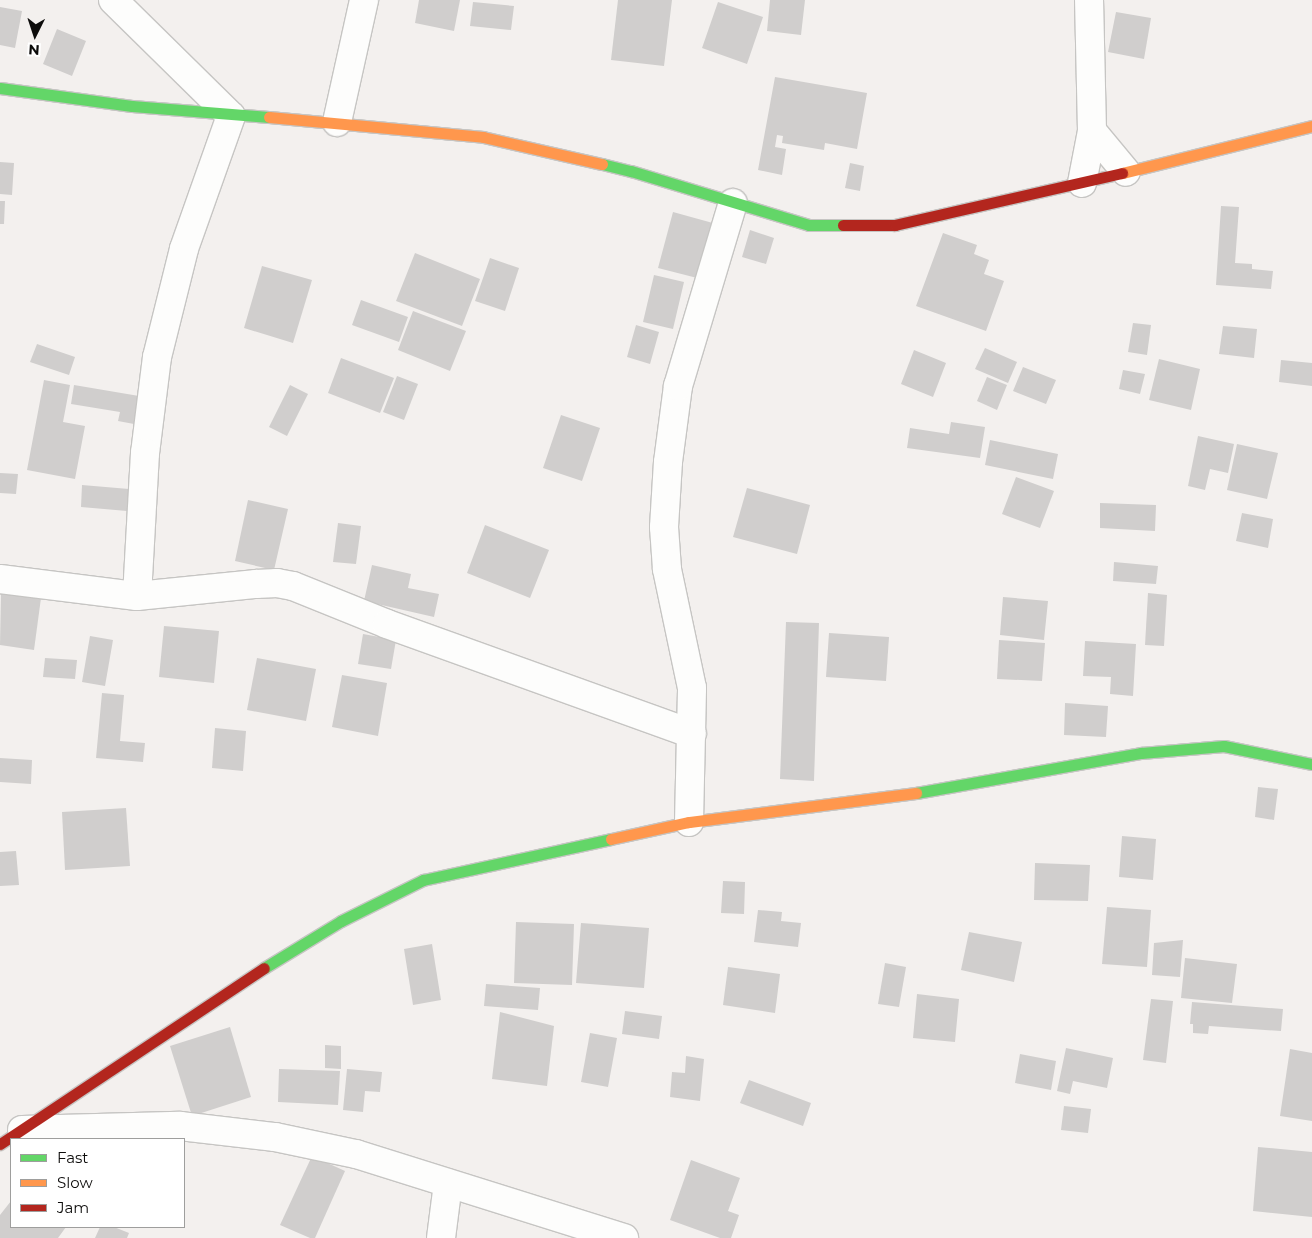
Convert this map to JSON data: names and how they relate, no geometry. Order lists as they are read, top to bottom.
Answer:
{
  "legend": ["Fast", "Slow", "Jam"],
  "north": "bottom"
}
